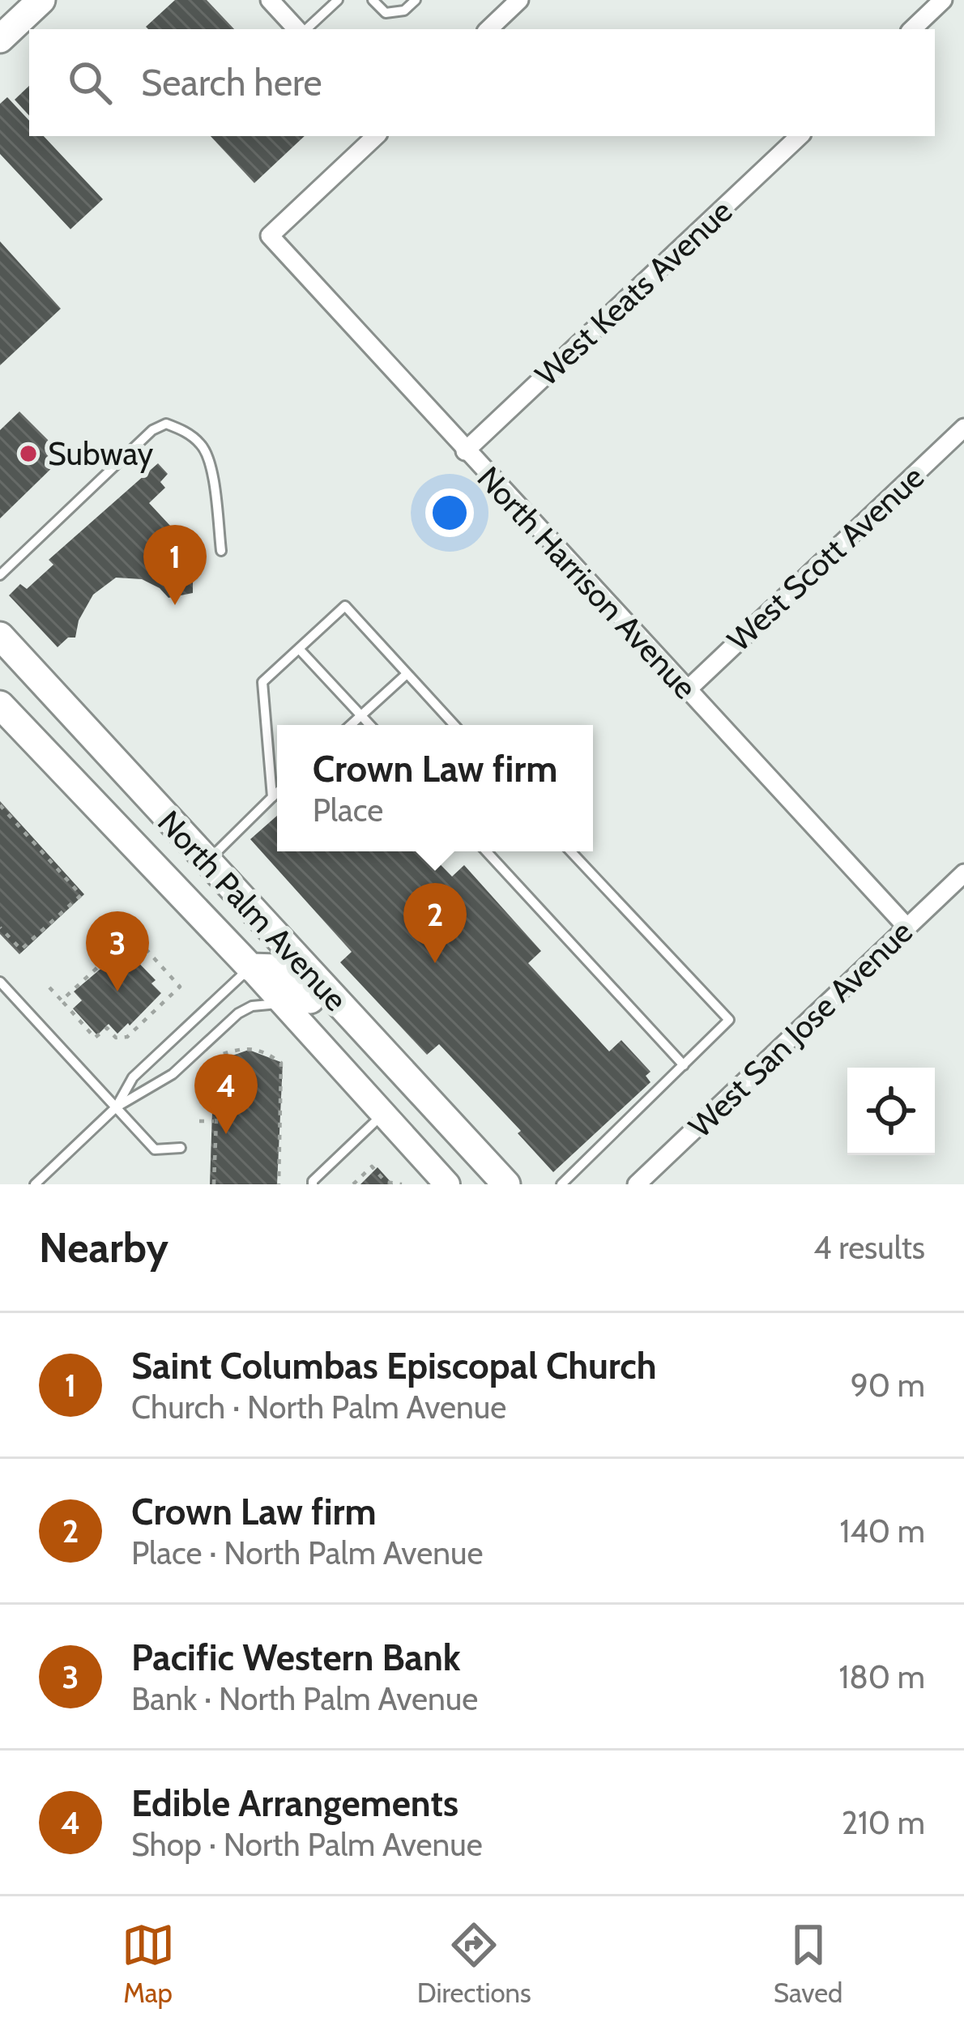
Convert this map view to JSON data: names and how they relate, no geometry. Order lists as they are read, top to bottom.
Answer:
{
  "streets": {
    "main road": ["North Palm Avenue"],
    "street": [
      "West Keats Avenue",
      "West Scott Avenue",
      "North Harrison Avenue",
      "West San Jose Avenue"
    ]
  },
  "crossings": [
    ["West Keats Avenue", "North Harrison Avenue"],
    ["West Scott Avenue", "North Harrison Avenue"],
    ["North Harrison Avenue", "West San Jose Avenue"]
  ],
  "places": ["Subway"],
  "page": {
    "search": "Search here",
    "pins": [
      "1",
      "2",
      "3",
      "4"
    ],
    "popup": ["Crown Law firm", "Place"],
    "heading": ["Nearby", "4 results"],
    "list": [
      {
        "mark": "1",
        "name": "Saint Columbas Episcopal Church",
        "note": "Church · North Palm Avenue",
        "value": "90 m"
      },
      {
        "mark": "2",
        "name": "Crown Law firm",
        "note": "Place · North Palm Avenue",
        "value": "140 m"
      },
      {
        "mark": "3",
        "name": "Pacific Western Bank",
        "note": "Bank · North Palm Avenue",
        "value": "180 m"
      },
      {
        "mark": "4",
        "name": "Edible Arrangements",
        "note": "Shop · North Palm Avenue",
        "value": "210 m"
      }
    ],
    "nav": ["Map", "Directions", "Saved"]
  }
}
